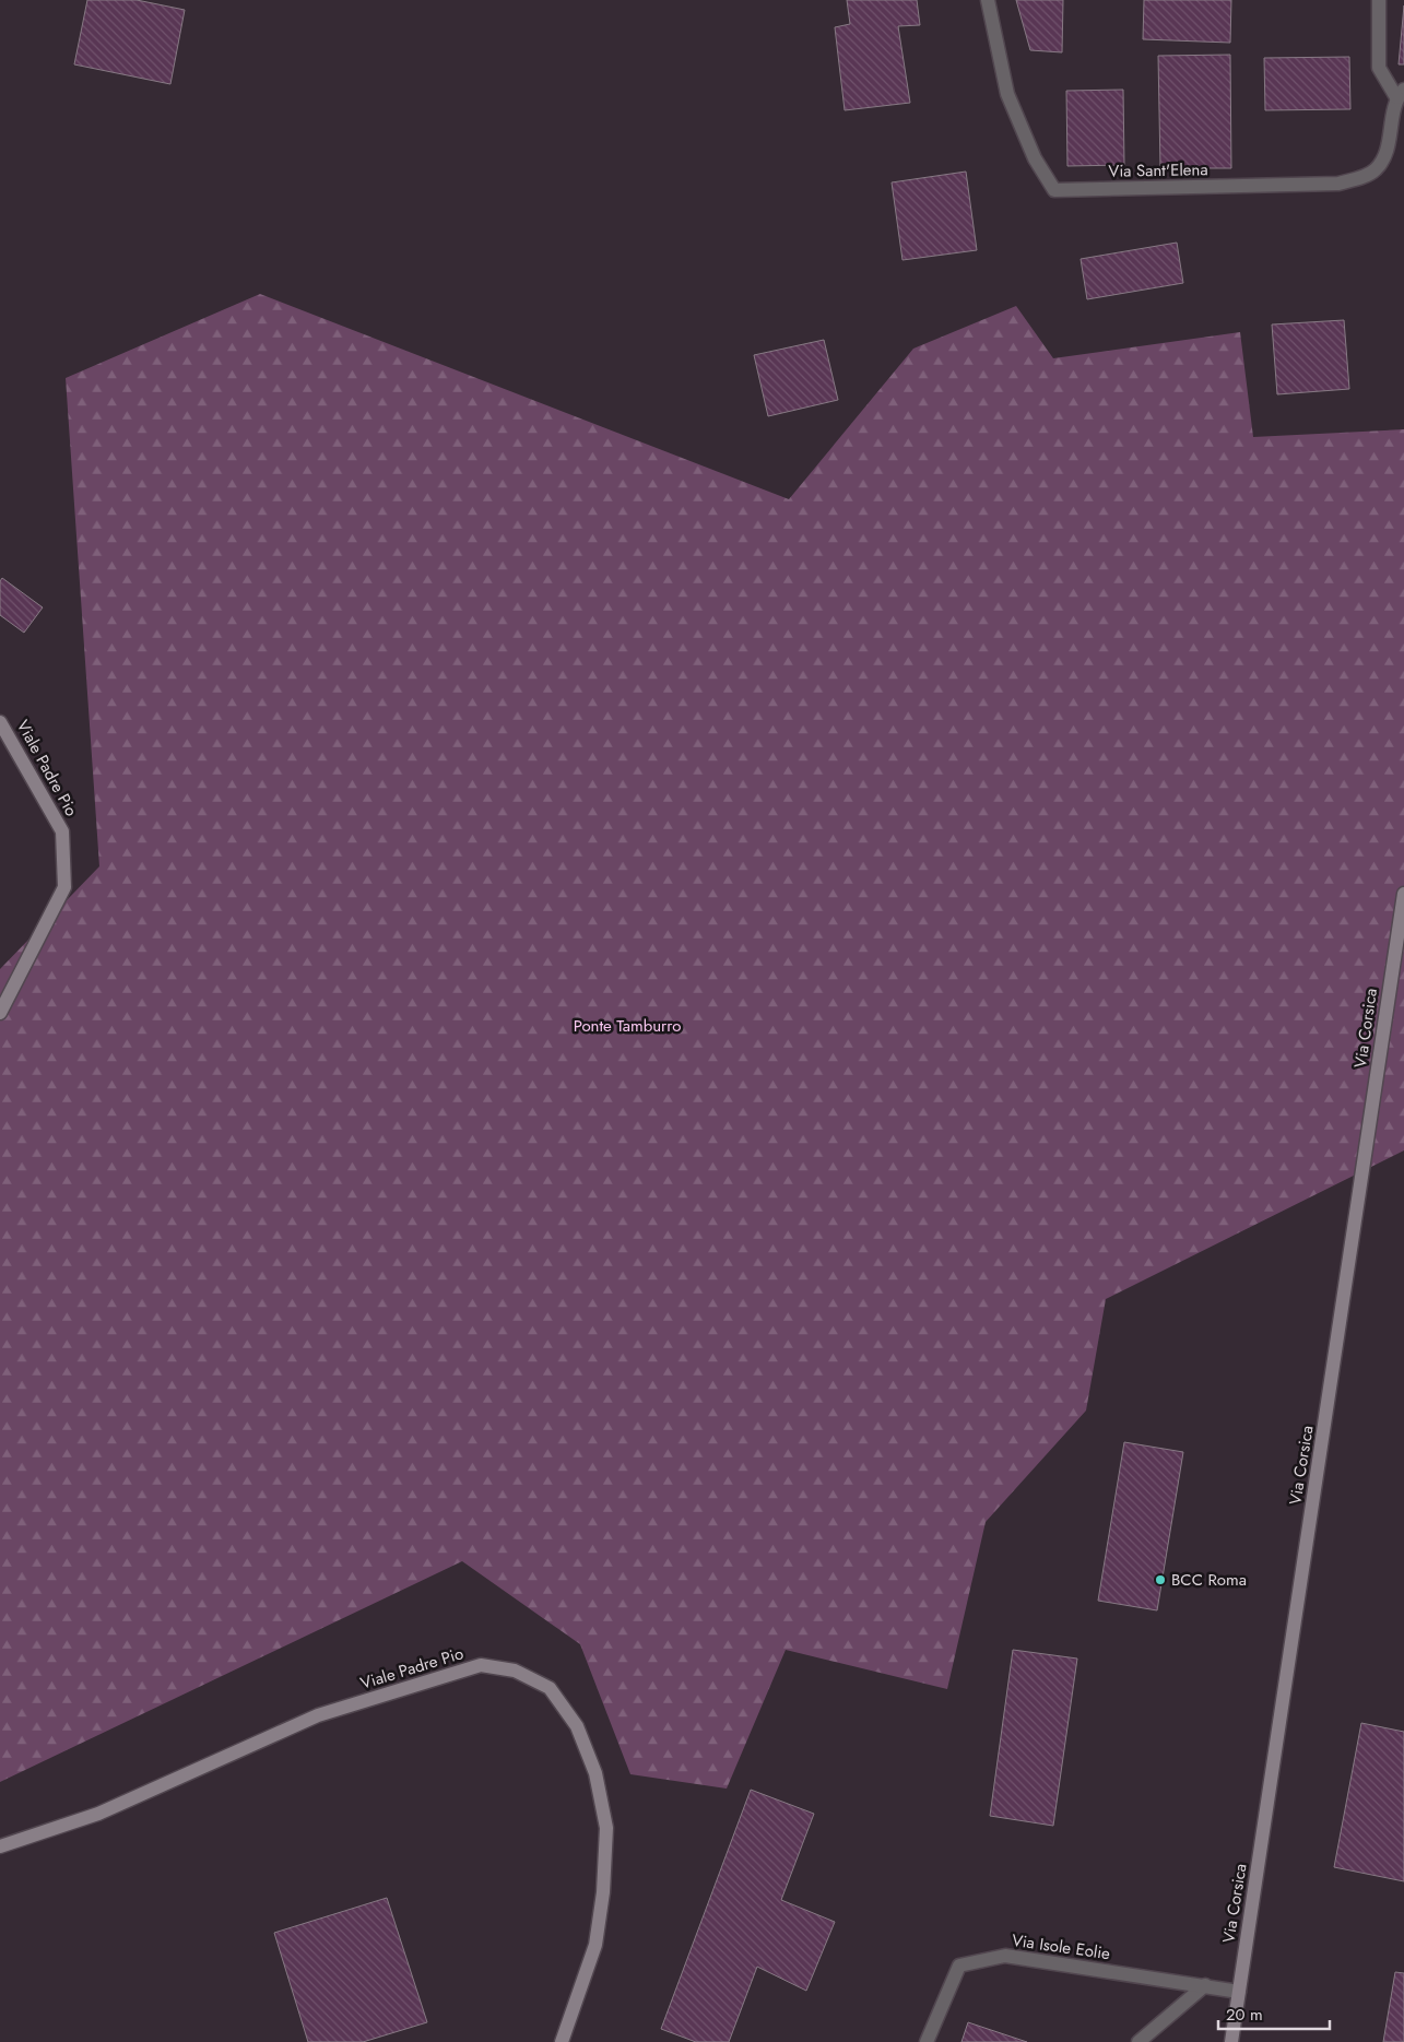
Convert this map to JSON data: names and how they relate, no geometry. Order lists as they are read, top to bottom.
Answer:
{
  "streets": {
    "street": [
      "Via Sant'Elena",
      "Viale Padre Pio",
      "Via Corsica",
      "Via Isole Eolie"
    ]
  },
  "crossings": [
    ["Via Corsica", "Via Isole Eolie"]
  ],
  "parks": ["Ponte Tamburro"],
  "places": ["BCC Roma"],
  "scale_bar": "20 m"
}
